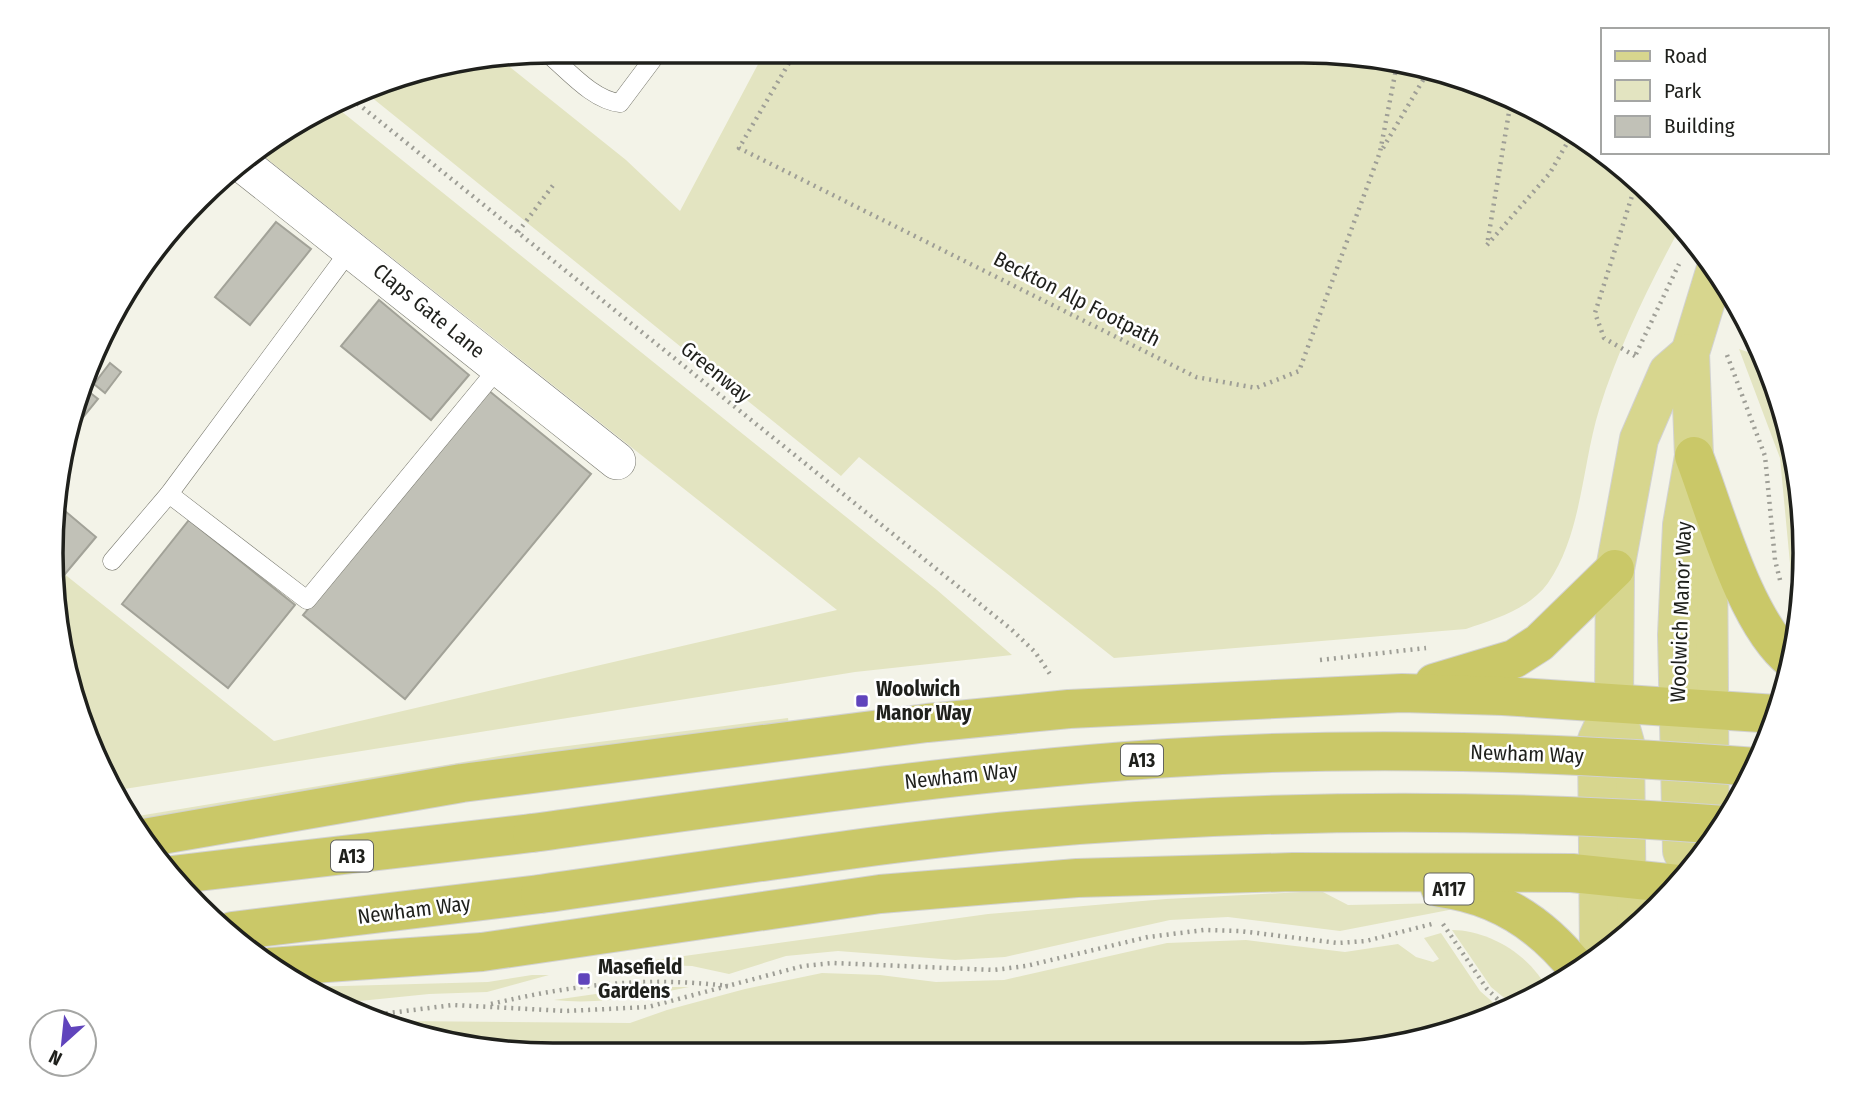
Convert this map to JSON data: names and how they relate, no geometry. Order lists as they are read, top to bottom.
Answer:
{
  "streets": {
    "highway": ["Newham Way", "A13", "A117"],
    "main road": ["Woolwich Manor Way"],
    "street": ["Claps Gate Lane"],
    "path": ["Beckton Alp Footpath", "Greenway"]
  },
  "places": {
    "transit": ["Woolwich Manor Way", "Masefield Gardens"]
  },
  "legend": ["Road", "Park", "Building"],
  "north": "bottom left"
}
